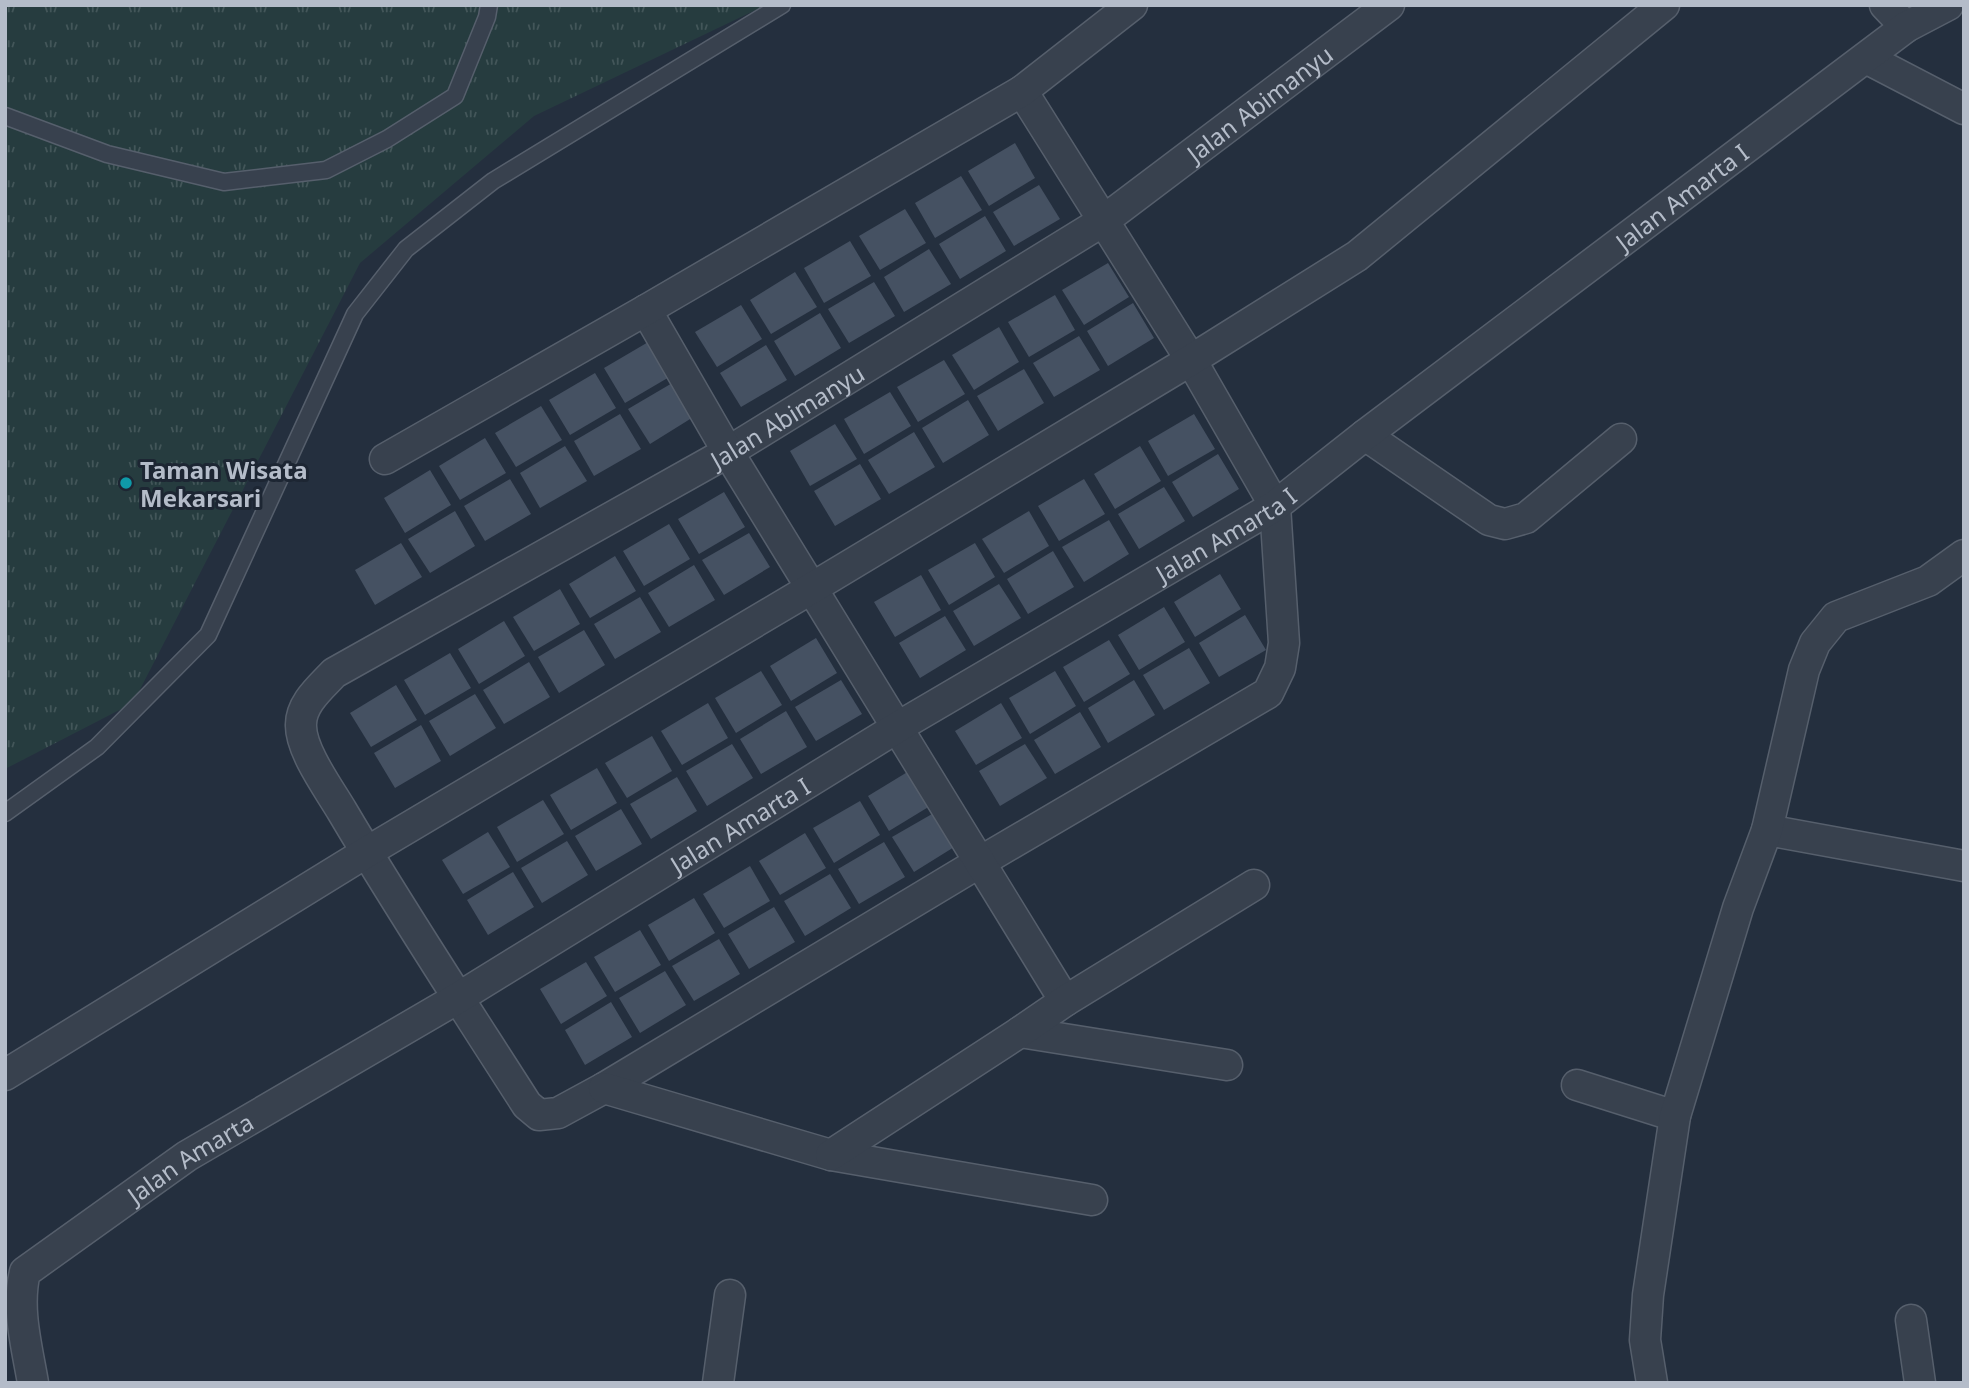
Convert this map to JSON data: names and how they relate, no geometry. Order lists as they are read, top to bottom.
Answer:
{
  "streets": {
    "street": ["Jalan Abimanyu", "Jalan Amarta I", "Jalan Amarta"]
  },
  "crossings": [
    ["Jalan Abimanyu", "Jalan Amarta I"],
    ["Jalan Abimanyu", "Jalan Amarta"],
    ["Jalan Amarta I", "Jalan Amarta"]
  ],
  "places": ["Taman Wisata Mekarsari"]
}
